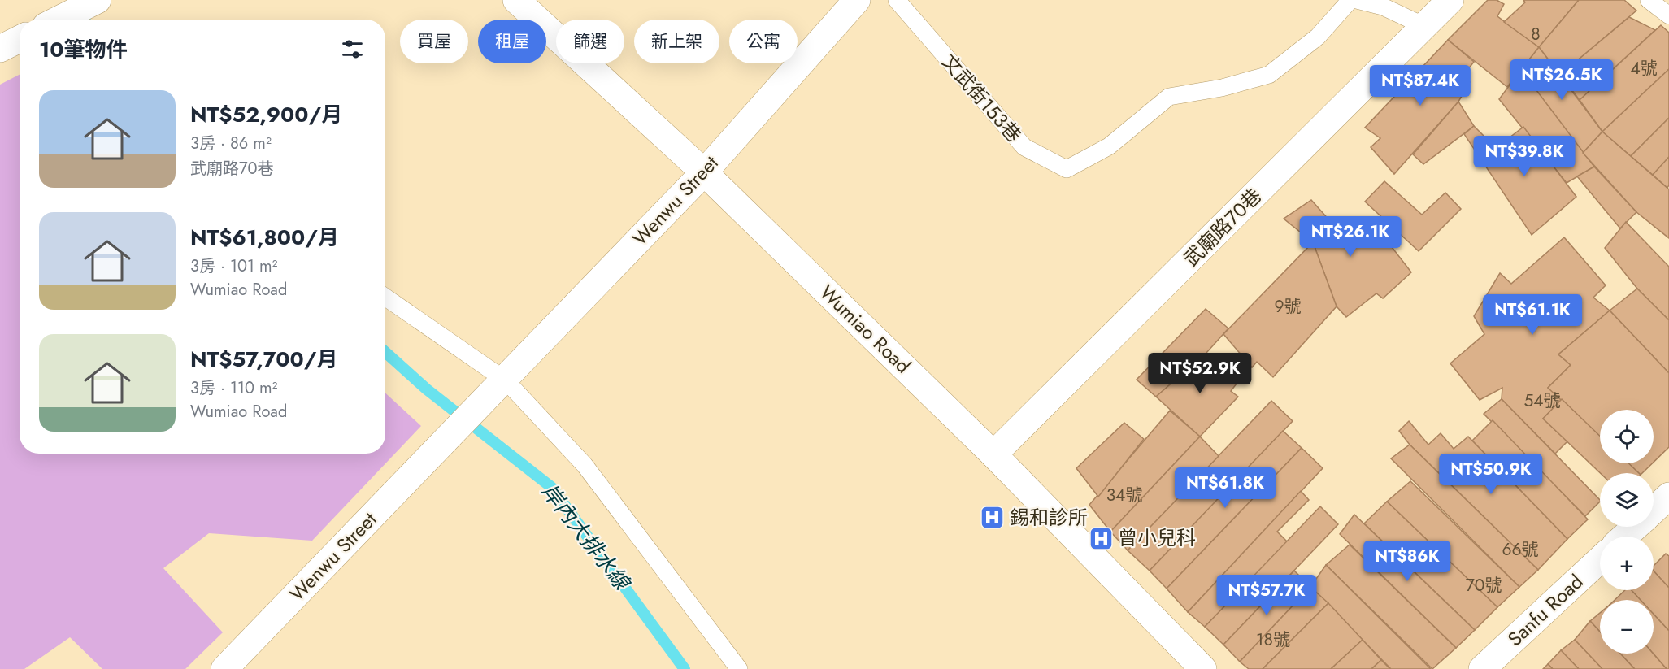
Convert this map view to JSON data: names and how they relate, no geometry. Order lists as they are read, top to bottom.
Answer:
{
  "streets": {
    "street": [
      "Wenwu Street",
      "武廟路70巷",
      "Wumiao Road",
      "Sanfu Road"
    ],
    "lane": ["文武街153巷"]
  },
  "crossings": [
    ["Wenwu Street", "Wumiao Road"],
    ["武廟路70巷", "Wumiao Road"]
  ],
  "water": ["岸內大排水線"],
  "places": {
    "hospital": ["錫和診所", "曾小兒科"]
  },
  "house_numbers": [
    "8",
    "4號",
    "9號",
    "54號",
    "34號",
    "66號",
    "70號",
    "18號"
  ],
  "page": {
    "chip": [
      "買屋",
      "租屋",
      "篩選",
      "新上架",
      "公寓"
    ],
    "heading": "10筆物件",
    "price": [
      "NT$26.5K",
      "NT$87.4K",
      "NT$39.8K",
      "NT$26.1K",
      "NT$61.1K",
      "NT$52.9K",
      "NT$50.9K",
      "NT$61.8K",
      "NT$86K",
      "NT$57.7K"
    ],
    "list": [
      {
        "name": "NT$52,900/月",
        "note": "3房 · 86 m² · 武廟路70巷"
      },
      {
        "name": "NT$61,800/月",
        "note": "3房 · 101 m² · Wumiao Road"
      },
      {
        "name": "NT$57,700/月",
        "note": "3房 · 110 m² · Wumiao Road"
      }
    ],
    "map_buttons": ["+", "−"]
  }
}
